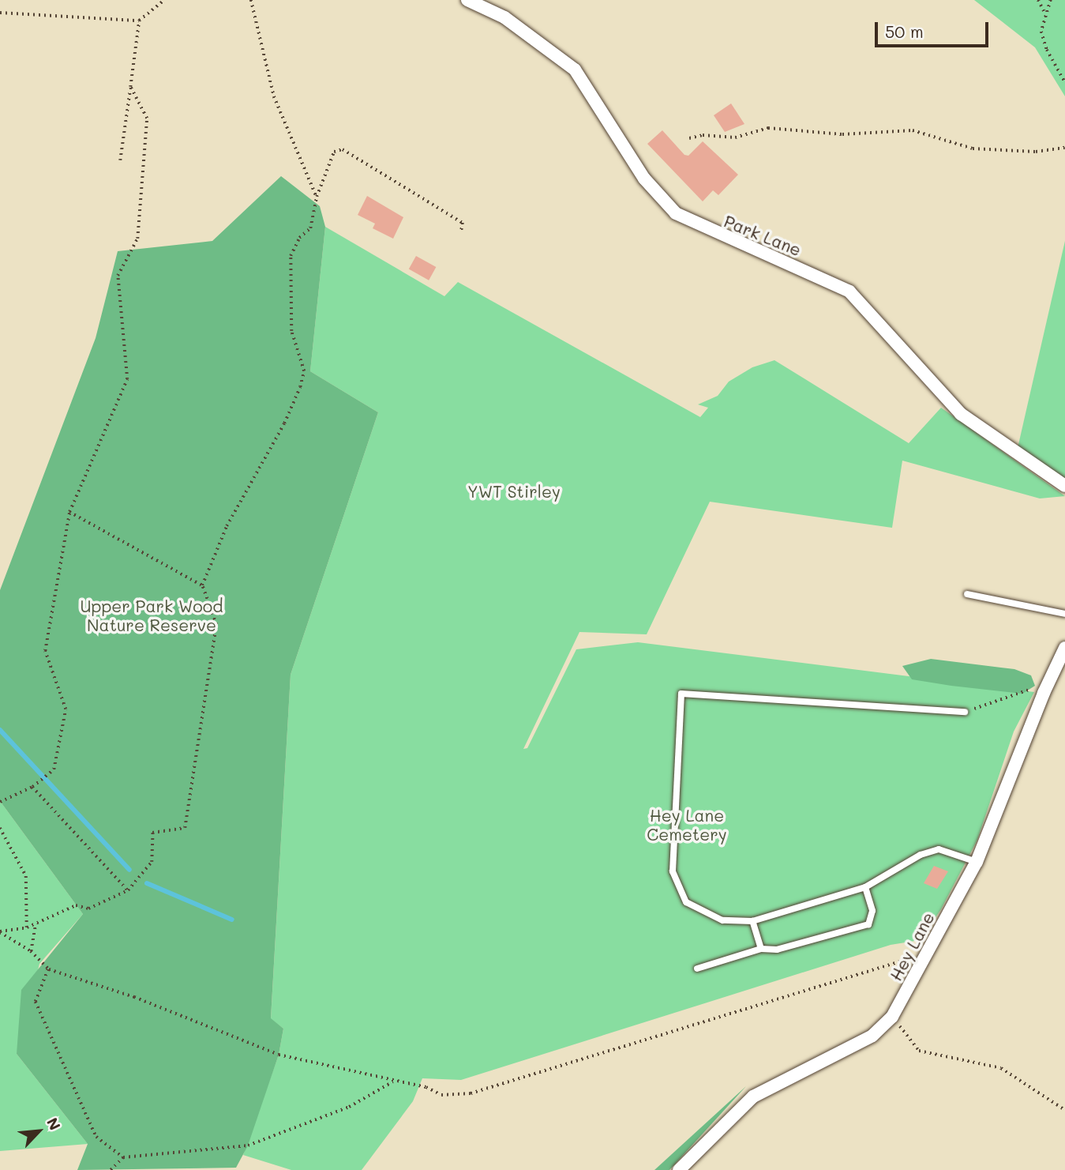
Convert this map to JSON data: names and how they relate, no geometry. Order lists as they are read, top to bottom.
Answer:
{
  "streets": {
    "street": ["Park Lane", "Hey Lane"]
  },
  "parks": ["YWT Stirley", "Upper Park Wood Nature Reserve", "Hey Lane Cemetery"],
  "scale_bar": "50 m",
  "north": "top right"
}
